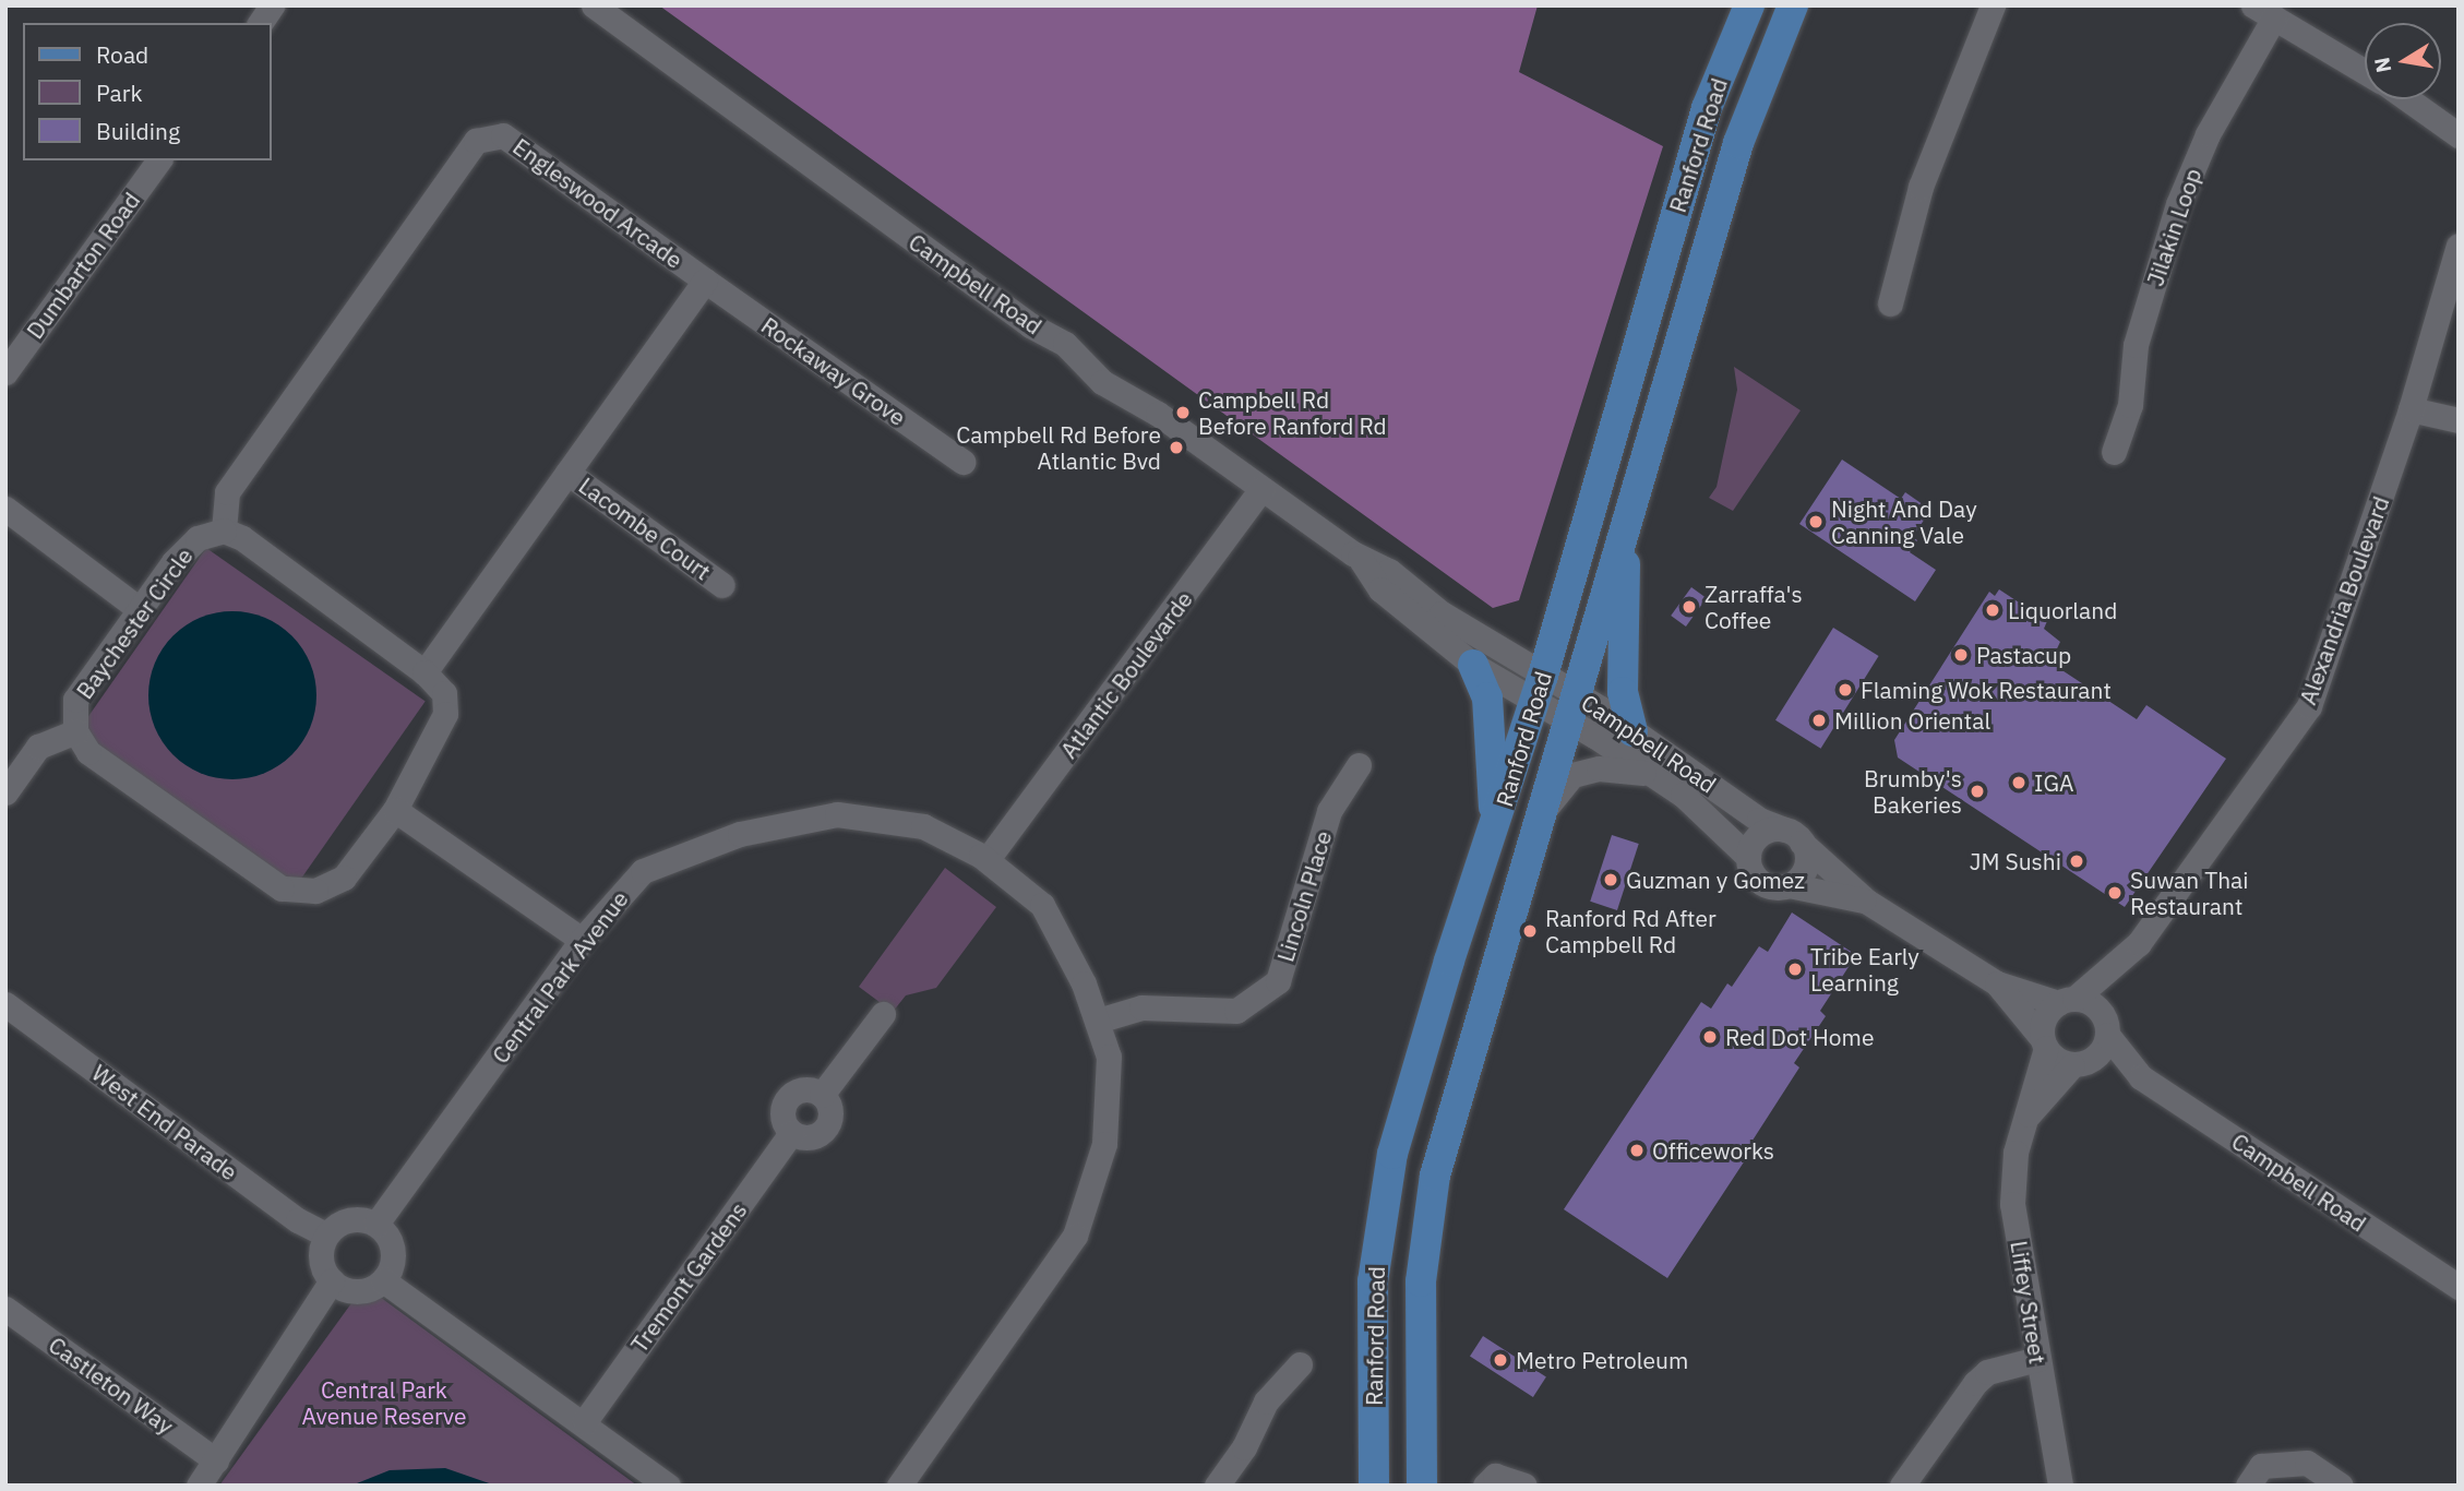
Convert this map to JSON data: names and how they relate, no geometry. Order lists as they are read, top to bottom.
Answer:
{
  "streets": {
    "main road": ["Ranford Road"],
    "street": [
      "Engleswood Arcade",
      "Jilakin Loop",
      "Dumbarton Road",
      "Campbell Road",
      "Rockaway Grove",
      "Lacombe Court",
      "Alexandria Boulevard",
      "Baychester Circle",
      "Atlantic Boulevarde",
      "Lincoln Place",
      "Central Park Avenue",
      "West End Parade",
      "Tremont Gardens",
      "Liffey Street",
      "Castleton Way"
    ]
  },
  "crossings": [
    ["Ranford Road", "Campbell Road"],
    ["Engleswood Arcade", "Rockaway Grove"],
    ["Engleswood Arcade", "Lacombe Court"],
    ["Engleswood Arcade", "Baychester Circle"],
    ["Campbell Road", "Alexandria Boulevard"],
    ["Campbell Road", "Atlantic Boulevarde"],
    ["Campbell Road", "Liffey Street"],
    ["Alexandria Boulevard", "Liffey Street"],
    ["Atlantic Boulevarde", "Central Park Avenue"],
    ["Lincoln Place", "Central Park Avenue"],
    ["Central Park Avenue", "West End Parade"]
  ],
  "parks": ["Central Park Avenue Reserve"],
  "places": [
    "Campbell Rd Before Ranford Rd",
    "Campbell Rd Before Atlantic Bvd",
    "Night And Day Canning Vale",
    "Zarraffa's Coffee",
    "Liquorland",
    "Pastacup",
    "Flaming Wok Restaurant",
    "Million Oriental",
    "IGA",
    "Brumby's Bakeries",
    "JM Sushi",
    "Guzman y Gomez",
    "Suwan Thai Restaurant",
    "Ranford Rd After Campbell Rd",
    "Tribe Early Learning",
    "Red Dot Home",
    "Officeworks",
    "Metro Petroleum"
  ],
  "legend": ["Road", "Park", "Building"],
  "north": "left"
}
